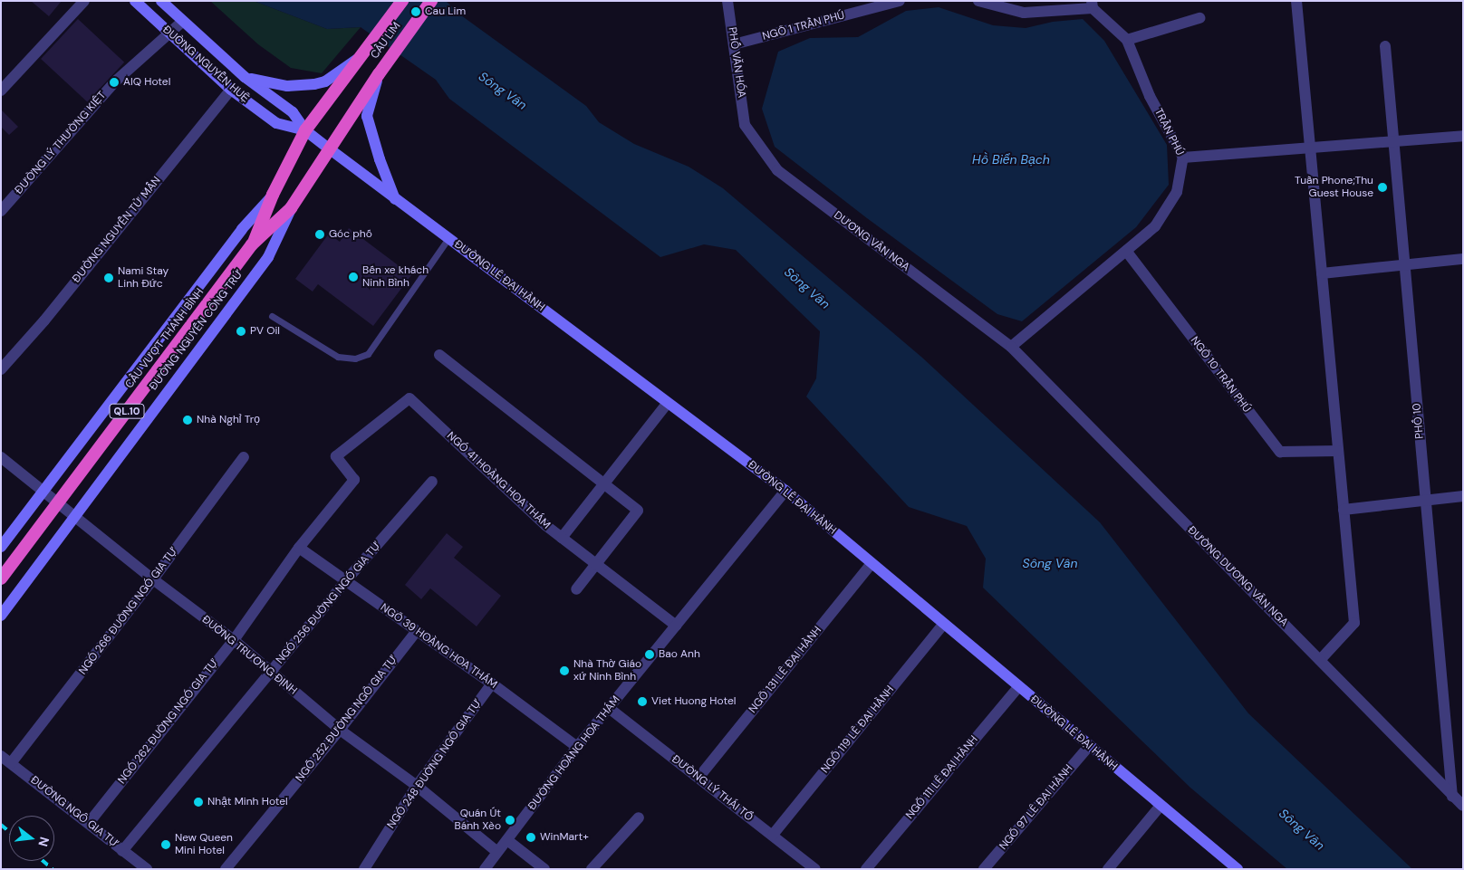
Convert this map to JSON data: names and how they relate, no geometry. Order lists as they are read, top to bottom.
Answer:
{
  "streets": {
    "highway": [
      "CẦU LIM",
      "ĐƯỜNG NGUYỄN CÔNG TRỨ",
      "CẦU VƯỢT THANH BÌNH",
      "QL.10"
    ],
    "main road": ["ĐUỜNG NGUYỄN HUỆ", "ĐƯỜNG LÊ ĐẠI HÀNH"],
    "street": [
      "NGÕ 1 TRẦN PHÚ",
      "PHỐ VĂN HÓA",
      "TRẦN PHÚ",
      "ĐƯỜNG LÝ THƯỜNG KIỆT",
      "ĐƯỜNG NGUYỄN TỬ MẪN",
      "DƯƠNG VÂN NGA",
      "NGÕ 10 TRẦN PHÚ",
      "PHỐ 10",
      "NGÓ 41 HOÀNG HOA THÁM",
      "ĐƯỜNG DƯƠNG VÂN NGA",
      "NGÓ 256 ĐUỜNG NGÓ GIA TỰ",
      "NGÓ 266 ĐUỜNG NGÓ GIA TỰ",
      "NGÕ 39 HOÀNG HOA THÁM",
      "ĐUỜNG TRƯƠNG ĐỊNH",
      "NGÕ 131 LÊ ĐẠI HÀNH",
      "NGÕ 252 ĐƯỜNG NGÔ GIA TỰ",
      "NGÓ 262 ĐUỜNG NGÓ GIA TỰ",
      "NGÕ 119 LÊ ĐẠI HÀNH",
      "ĐƯỜNG HOÀNG HOA THÁM",
      "NGÓ 248 ĐUỜNG NGÓ GIA TỰ",
      "NGÕ 111 LÊ ĐẠI HÀNH",
      "ĐƯỜNG LÝ THÁI TỔ",
      "NGÕ 97 LÊ ĐẠI HÀNH",
      "ĐƯỜNG NGÔ GIA TỰ"
    ]
  },
  "crossings": [
    ["NGÕ 1 TRẦN PHÚ", "PHỐ VĂN HÓA"],
    ["CẦU LIM", "ĐƯỜNG NGUYỄN CÔNG TRỨ"],
    ["PHỐ VĂN HÓA", "DƯƠNG VÂN NGA"],
    ["ĐUỜNG NGUYỄN HUỆ", "ĐƯỜNG LÝ THƯỜNG KIỆT"],
    ["ĐUỜNG NGUYỄN HUỆ", "ĐƯỜNG NGUYỄN TỬ MẪN"],
    ["ĐUỜNG NGUYỄN HUỆ", "ĐƯỜNG LÊ ĐẠI HÀNH"],
    ["ĐUỜNG NGUYỄN HUỆ", "ĐƯỜNG NGUYỄN CÔNG TRỨ"],
    ["TRẦN PHÚ", "DƯƠNG VÂN NGA"],
    ["TRẦN PHÚ", "NGÕ 10 TRẦN PHÚ"],
    ["TRẦN PHÚ", "ĐƯỜNG DƯƠNG VÂN NGA"],
    ["DƯƠNG VÂN NGA", "ĐƯỜNG DƯƠNG VÂN NGA"],
    ["ĐƯỜNG LÊ ĐẠI HÀNH", "ĐƯỜNG NGUYỄN CÔNG TRỨ"],
    ["ĐƯỜNG LÊ ĐẠI HÀNH", "NGÕ 131 LÊ ĐẠI HÀNH"],
    ["ĐƯỜNG LÊ ĐẠI HÀNH", "NGÕ 119 LÊ ĐẠI HÀNH"],
    ["ĐƯỜNG LÊ ĐẠI HÀNH", "ĐƯỜNG HOÀNG HOA THÁM"],
    ["ĐƯỜNG LÊ ĐẠI HÀNH", "NGÕ 111 LÊ ĐẠI HÀNH"],
    ["ĐƯỜNG LÊ ĐẠI HÀNH", "NGÕ 97 LÊ ĐẠI HÀNH"],
    ["ĐƯỜNG NGUYỄN CÔNG TRỨ", "CẦU VƯỢT THANH BÌNH"],
    ["ĐƯỜNG NGUYỄN CÔNG TRỨ", "ĐUỜNG TRƯƠNG ĐỊNH"],
    ["PHỐ 10", "ĐƯỜNG DƯƠNG VÂN NGA"],
    ["NGÓ 41 HOÀNG HOA THÁM", "NGÓ 262 ĐUỜNG NGÓ GIA TỰ"],
    ["NGÓ 41 HOÀNG HOA THÁM", "ĐƯỜNG HOÀNG HOA THÁM"],
    ["NGÓ 256 ĐUỜNG NGÓ GIA TỰ", "NGÕ 39 HOÀNG HOA THÁM"],
    ["NGÓ 256 ĐUỜNG NGÓ GIA TỰ", "ĐUỜNG TRƯƠNG ĐỊNH"],
    ["NGÓ 256 ĐUỜNG NGÓ GIA TỰ", "ĐƯỜNG NGÔ GIA TỰ"],
    ["NGÓ 266 ĐUỜNG NGÓ GIA TỰ", "ĐUỜNG TRƯƠNG ĐỊNH"],
    ["NGÓ 266 ĐUỜNG NGÓ GIA TỰ", "ĐƯỜNG NGÔ GIA TỰ"],
    ["NGÕ 39 HOÀNG HOA THÁM", "NGÕ 252 ĐƯỜNG NGÔ GIA TỰ"],
    ["NGÕ 39 HOÀNG HOA THÁM", "NGÓ 262 ĐUỜNG NGÓ GIA TỰ"],
    ["NGÕ 39 HOÀNG HOA THÁM", "ĐƯỜNG HOÀNG HOA THÁM"],
    ["NGÕ 39 HOÀNG HOA THÁM", "NGÓ 248 ĐUỜNG NGÓ GIA TỰ"],
    ["ĐUỜNG TRƯƠNG ĐỊNH", "NGÕ 252 ĐƯỜNG NGÔ GIA TỰ"],
    ["ĐUỜNG TRƯƠNG ĐỊNH", "NGÓ 262 ĐUỜNG NGÓ GIA TỰ"],
    ["ĐUỜNG TRƯƠNG ĐỊNH", "ĐƯỜNG HOÀNG HOA THÁM"],
    ["ĐUỜNG TRƯƠNG ĐỊNH", "NGÓ 248 ĐUỜNG NGÓ GIA TỰ"],
    ["NGÕ 131 LÊ ĐẠI HÀNH", "ĐƯỜNG LÝ THÁI TỔ"],
    ["NGÓ 262 ĐUỜNG NGÓ GIA TỰ", "ĐƯỜNG NGÔ GIA TỰ"],
    ["NGÕ 119 LÊ ĐẠI HÀNH", "ĐƯỜNG LÝ THÁI TỔ"],
    ["ĐƯỜNG HOÀNG HOA THÁM", "ĐƯỜNG LÝ THÁI TỔ"]
  ],
  "water": ["Sông Vân", "Hồ Biển Bạch"],
  "places": [
    "Cau Lim",
    "AIQ Hotel",
    "Tuần Phone;Thu Guest House",
    "Góc phố",
    "Bến xe khách Ninh Bình",
    "Nami Stay Linh Đức",
    "PV Oil",
    "Nhà Nghỉ Trọ",
    "Bao Anh",
    "Nhà Thờ Giáo xứ Ninh Bình",
    "Viet Huong Hotel",
    "Nhật Minh Hotel",
    "Quán Út Bánh Xèo",
    "WinMart+",
    "New Queen Mini Hotel"
  ],
  "north": "right"
}
